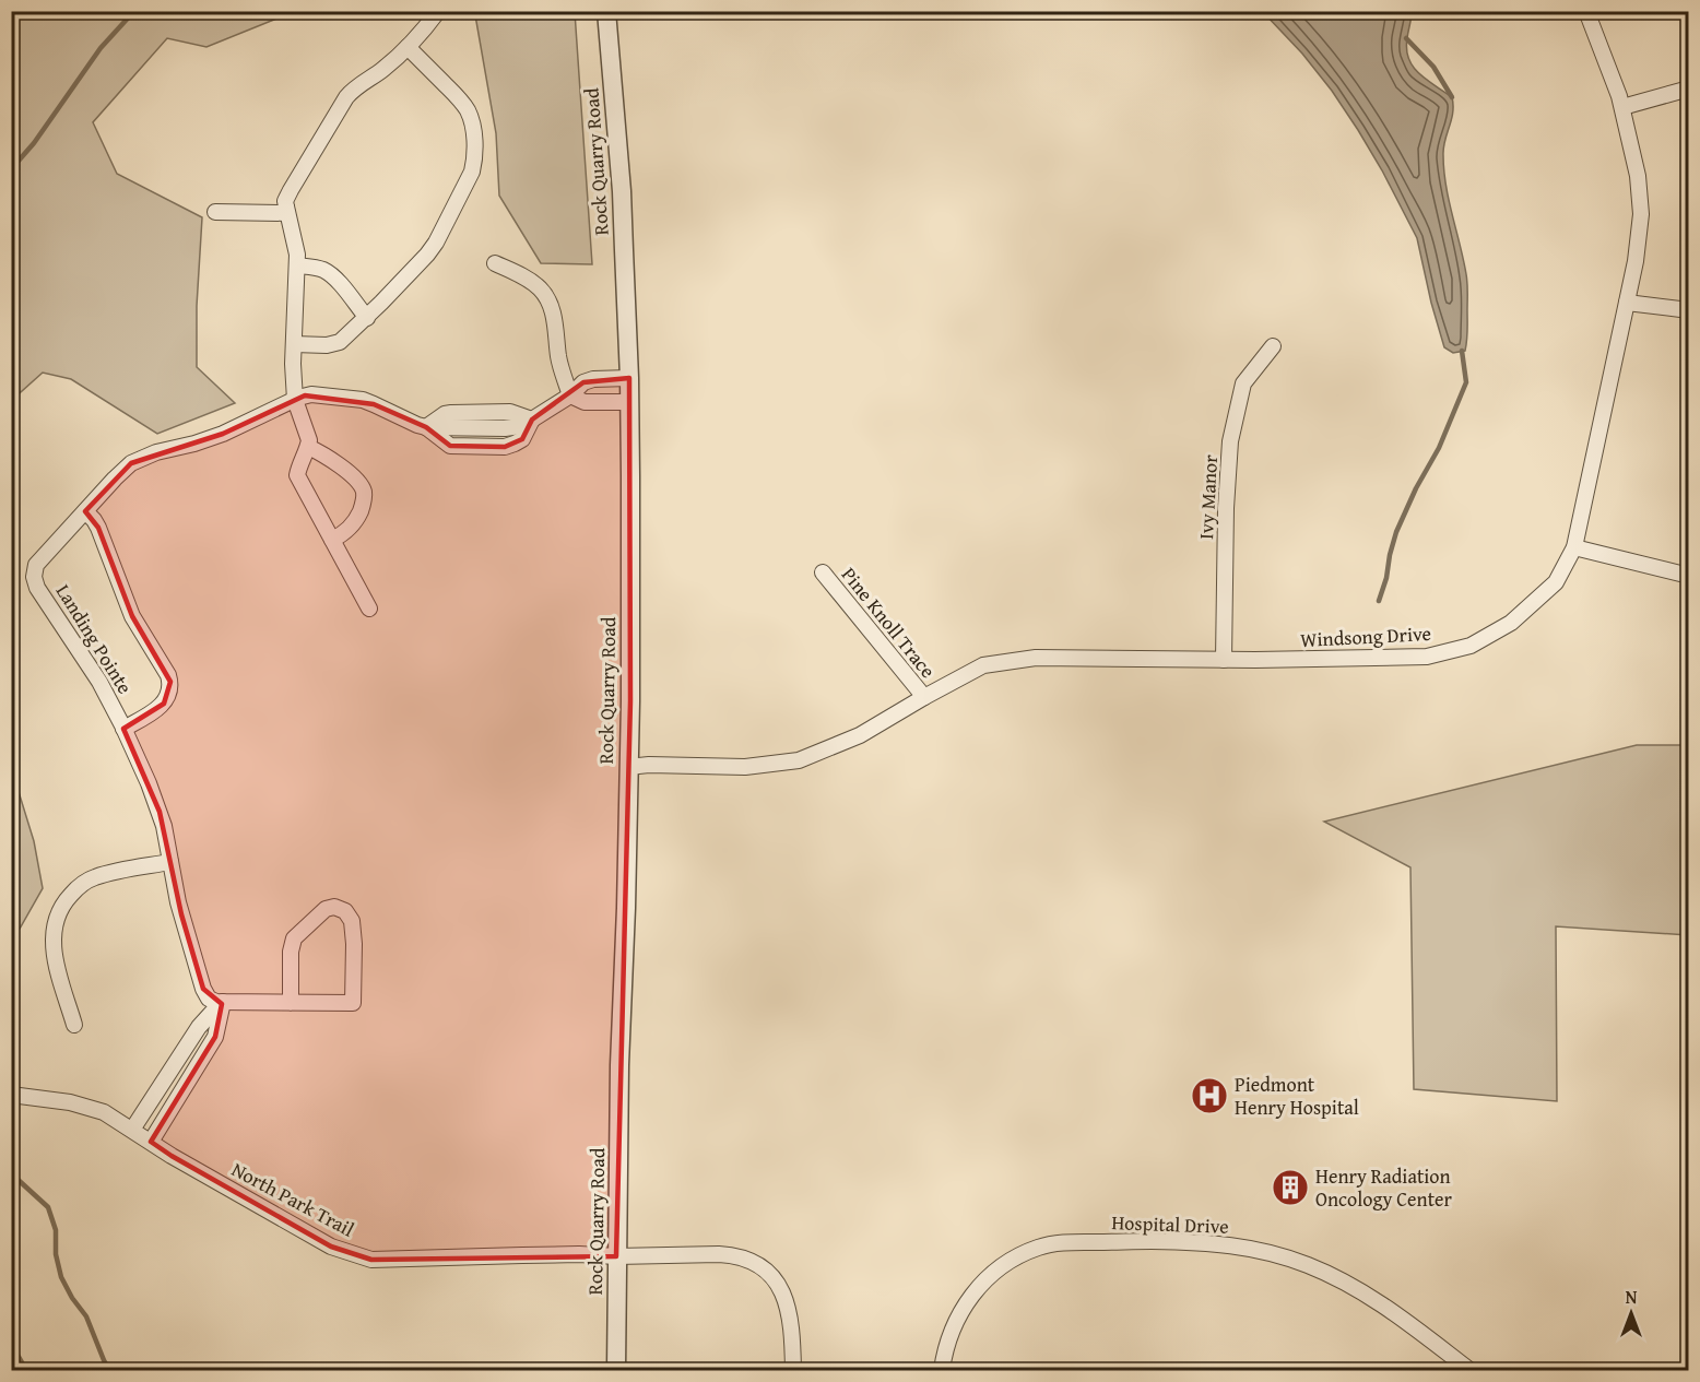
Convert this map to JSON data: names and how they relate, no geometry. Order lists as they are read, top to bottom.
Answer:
{
  "streets": {
    "street": [
      "Rock Quarry Road",
      "Ivy Manor",
      "Pine Knoll Trace",
      "Windsong Drive",
      "Landing Pointe",
      "North Park Trail",
      "Hospital Drive"
    ]
  },
  "crossings": [
    ["Rock Quarry Road", "Windsong Drive"],
    ["Rock Quarry Road", "Landing Pointe"],
    ["Rock Quarry Road", "North Park Trail"],
    ["Ivy Manor", "Windsong Drive"],
    ["Pine Knoll Trace", "Windsong Drive"]
  ],
  "places": {
    "hospital": ["Piedmont Henry Hospital"],
    "building": ["Henry Radiation Oncology Center"]
  },
  "north": "top"
}
